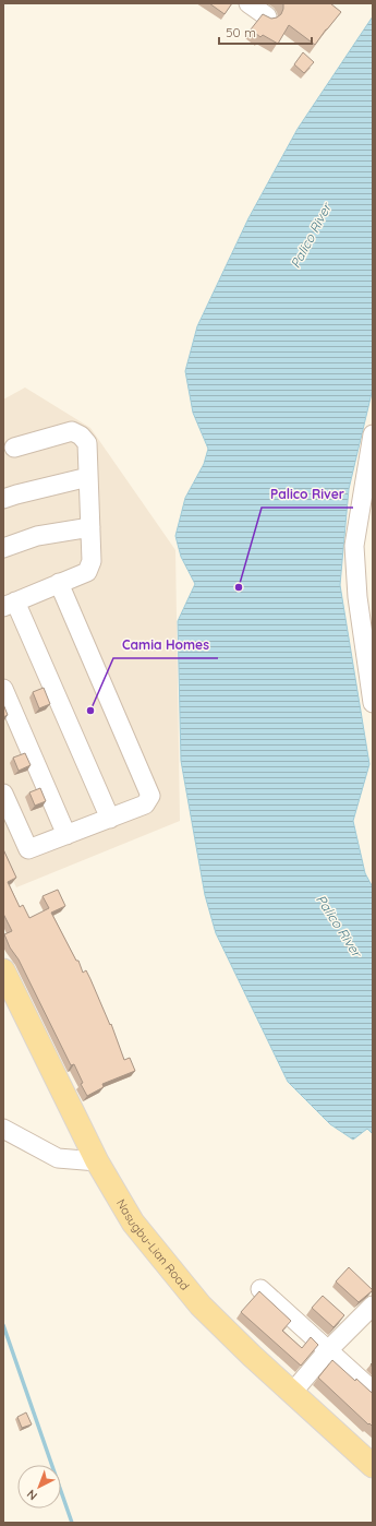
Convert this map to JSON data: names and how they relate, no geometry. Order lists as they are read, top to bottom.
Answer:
{
  "streets": {
    "main road": ["Nasugbu-Lian Road"]
  },
  "water": ["Palico River"],
  "places": ["Palico River", "Camia Homes"],
  "scale_bar": "50 m",
  "north": "bottom left"
}
